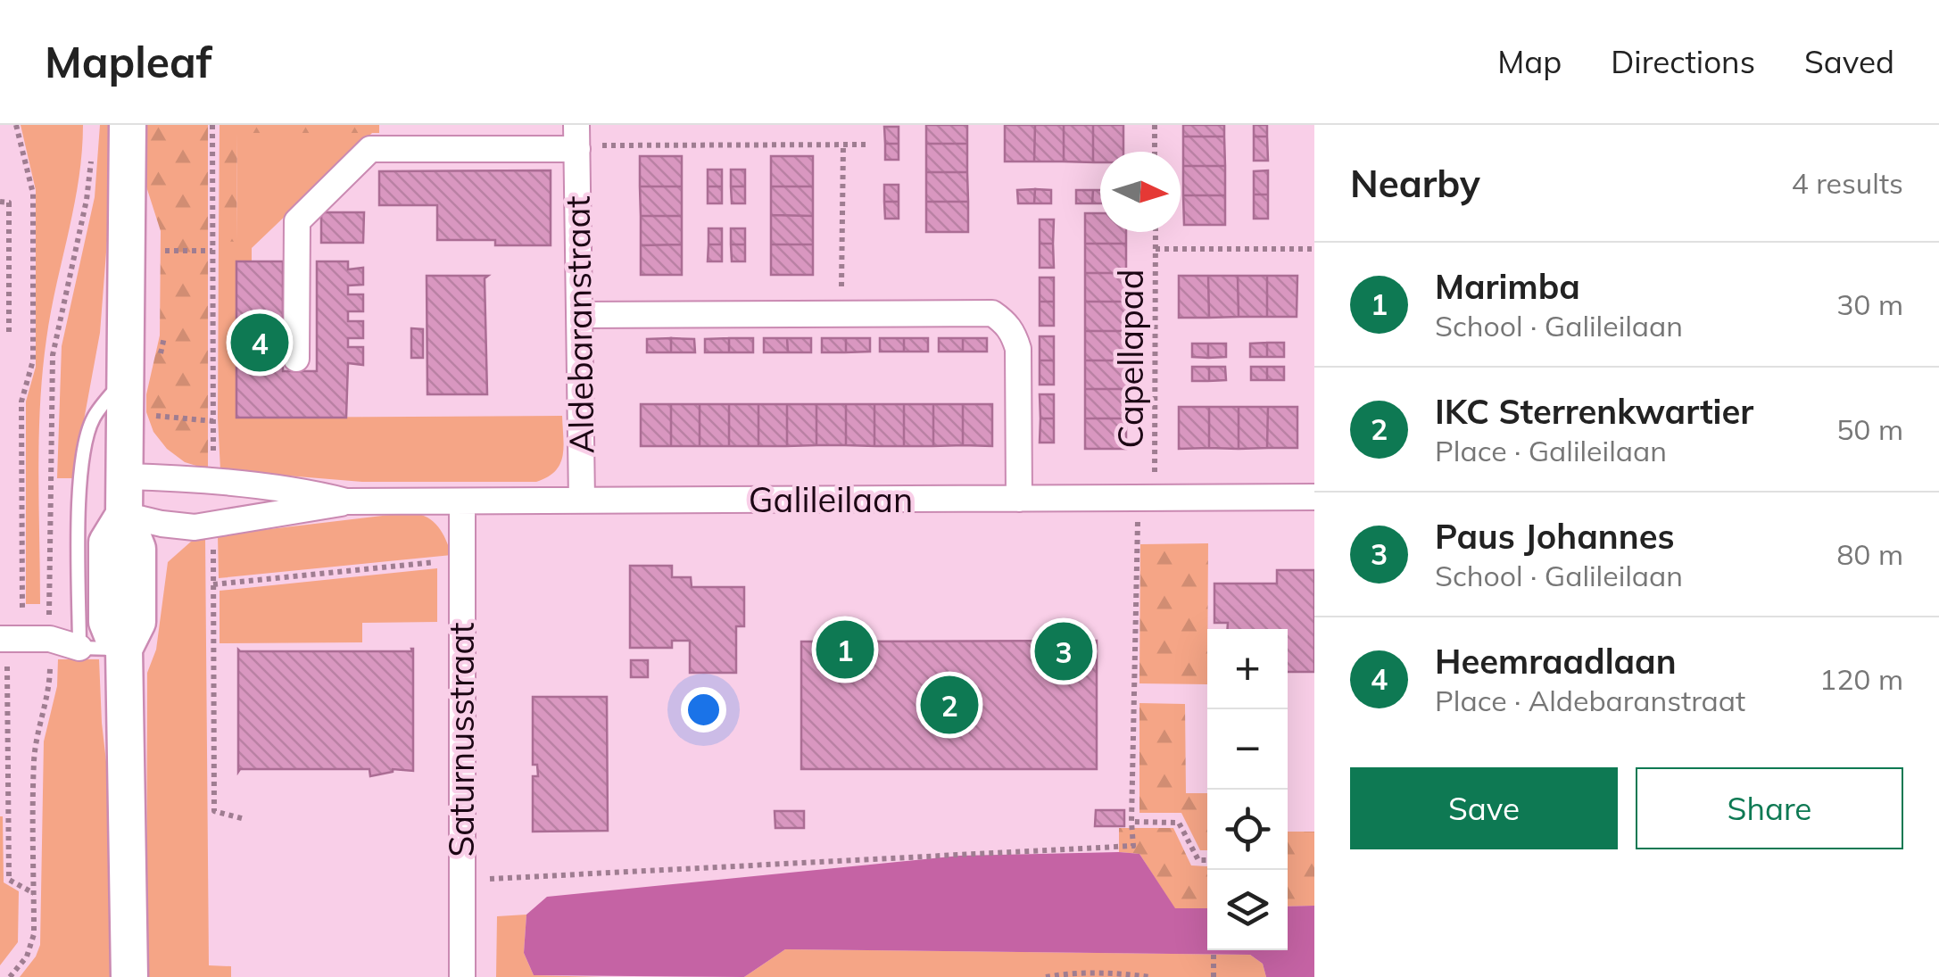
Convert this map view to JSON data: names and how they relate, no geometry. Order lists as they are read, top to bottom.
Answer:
{
  "streets": {
    "street": ["Aldebaranstraat", "Galileilaan", "Saturnusstraat"],
    "path": ["Capellapad"]
  },
  "crossings": [
    ["Aldebaranstraat", "Galileilaan"],
    ["Capellapad", "Galileilaan"],
    ["Galileilaan", "Saturnusstraat"]
  ],
  "north": "right",
  "page": {
    "header": "Mapleaf",
    "nav": ["Map", "Directions", "Saved"],
    "heading": ["Nearby", "4 results"],
    "list": [
      {
        "mark": "1",
        "name": "Marimba",
        "note": "School · Galileilaan",
        "value": "30 m"
      },
      {
        "mark": "2",
        "name": "IKC Sterrenkwartier",
        "note": "Place · Galileilaan",
        "value": "50 m"
      },
      {
        "mark": "3",
        "name": "Paus Johannes",
        "note": "School · Galileilaan",
        "value": "80 m"
      },
      {
        "mark": "4",
        "name": "Heemraadlaan",
        "note": "Place · Aldebaranstraat",
        "value": "120 m"
      }
    ],
    "pins": [
      "4",
      "1",
      "3",
      "2"
    ],
    "map_buttons": ["+", "−"],
    "buttons": ["Save", "Share"]
  }
}
